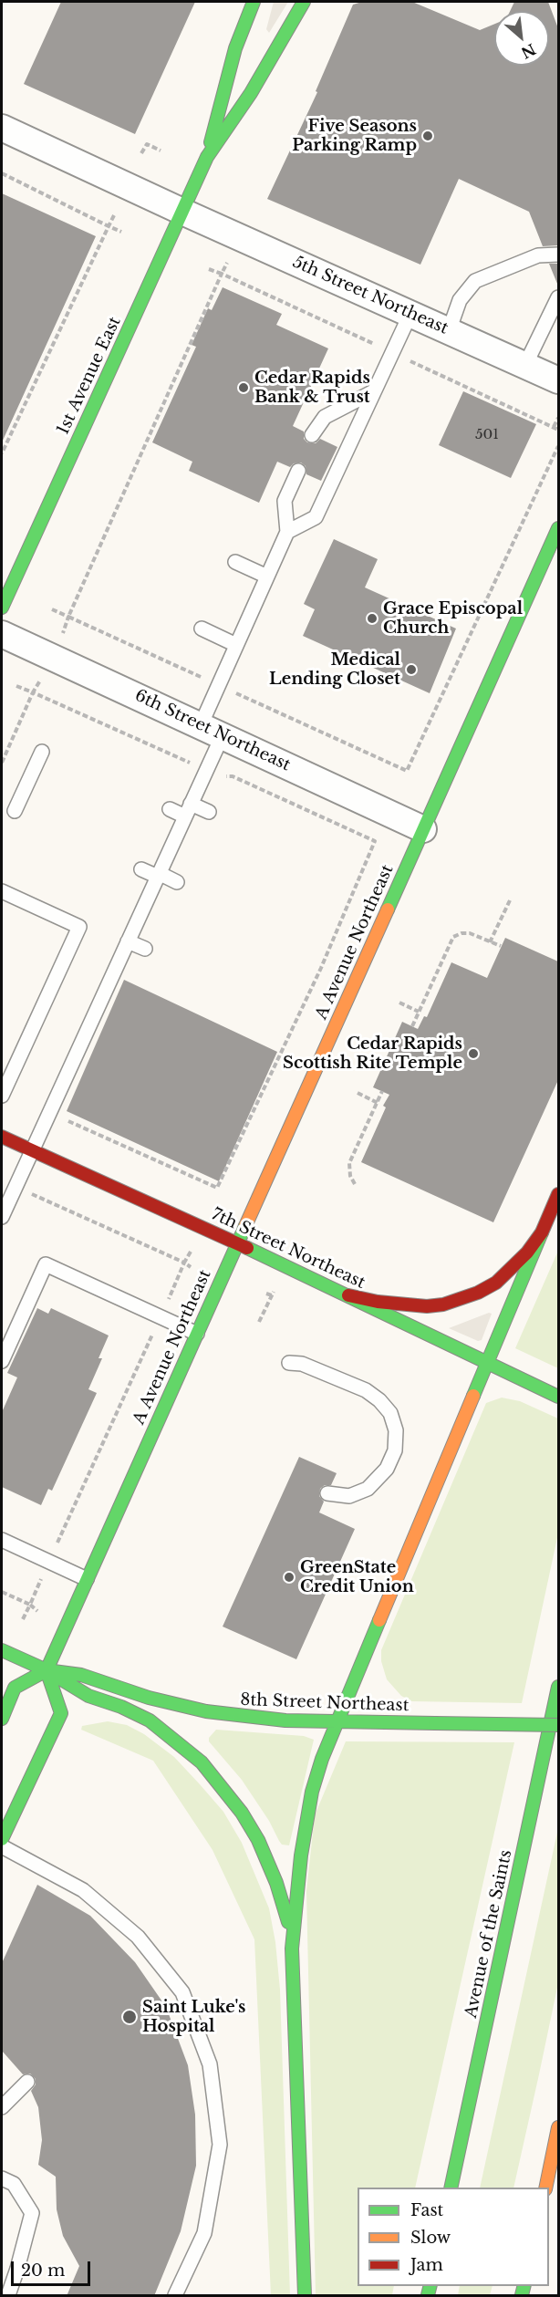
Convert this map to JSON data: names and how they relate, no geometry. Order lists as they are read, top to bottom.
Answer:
{
  "streets": {
    "main road": [
      "1st Avenue East",
      "A Avenue Northeast",
      "7th Street Northeast",
      "8th Street Northeast",
      "Avenue of the Saints"
    ],
    "street": ["5th Street Northeast", "6th Street Northeast"]
  },
  "crossings": [
    ["5th Street Northeast", "1st Avenue East"],
    ["6th Street Northeast", "A Avenue Northeast"],
    ["A Avenue Northeast", "7th Street Northeast"],
    ["A Avenue Northeast", "8th Street Northeast"]
  ],
  "places": [
    "Five Seasons Parking Ramp",
    "Cedar Rapids Bank & Trust",
    "Grace Episcopal Church",
    "Medical Lending Closet",
    "Cedar Rapids Scottish Rite Temple",
    "GreenState Credit Union",
    "Saint Luke's Hospital"
  ],
  "house_numbers": ["501"],
  "legend": ["Fast", "Slow", "Jam"],
  "scale_bar": "20 m",
  "north": "bottom right"
}
